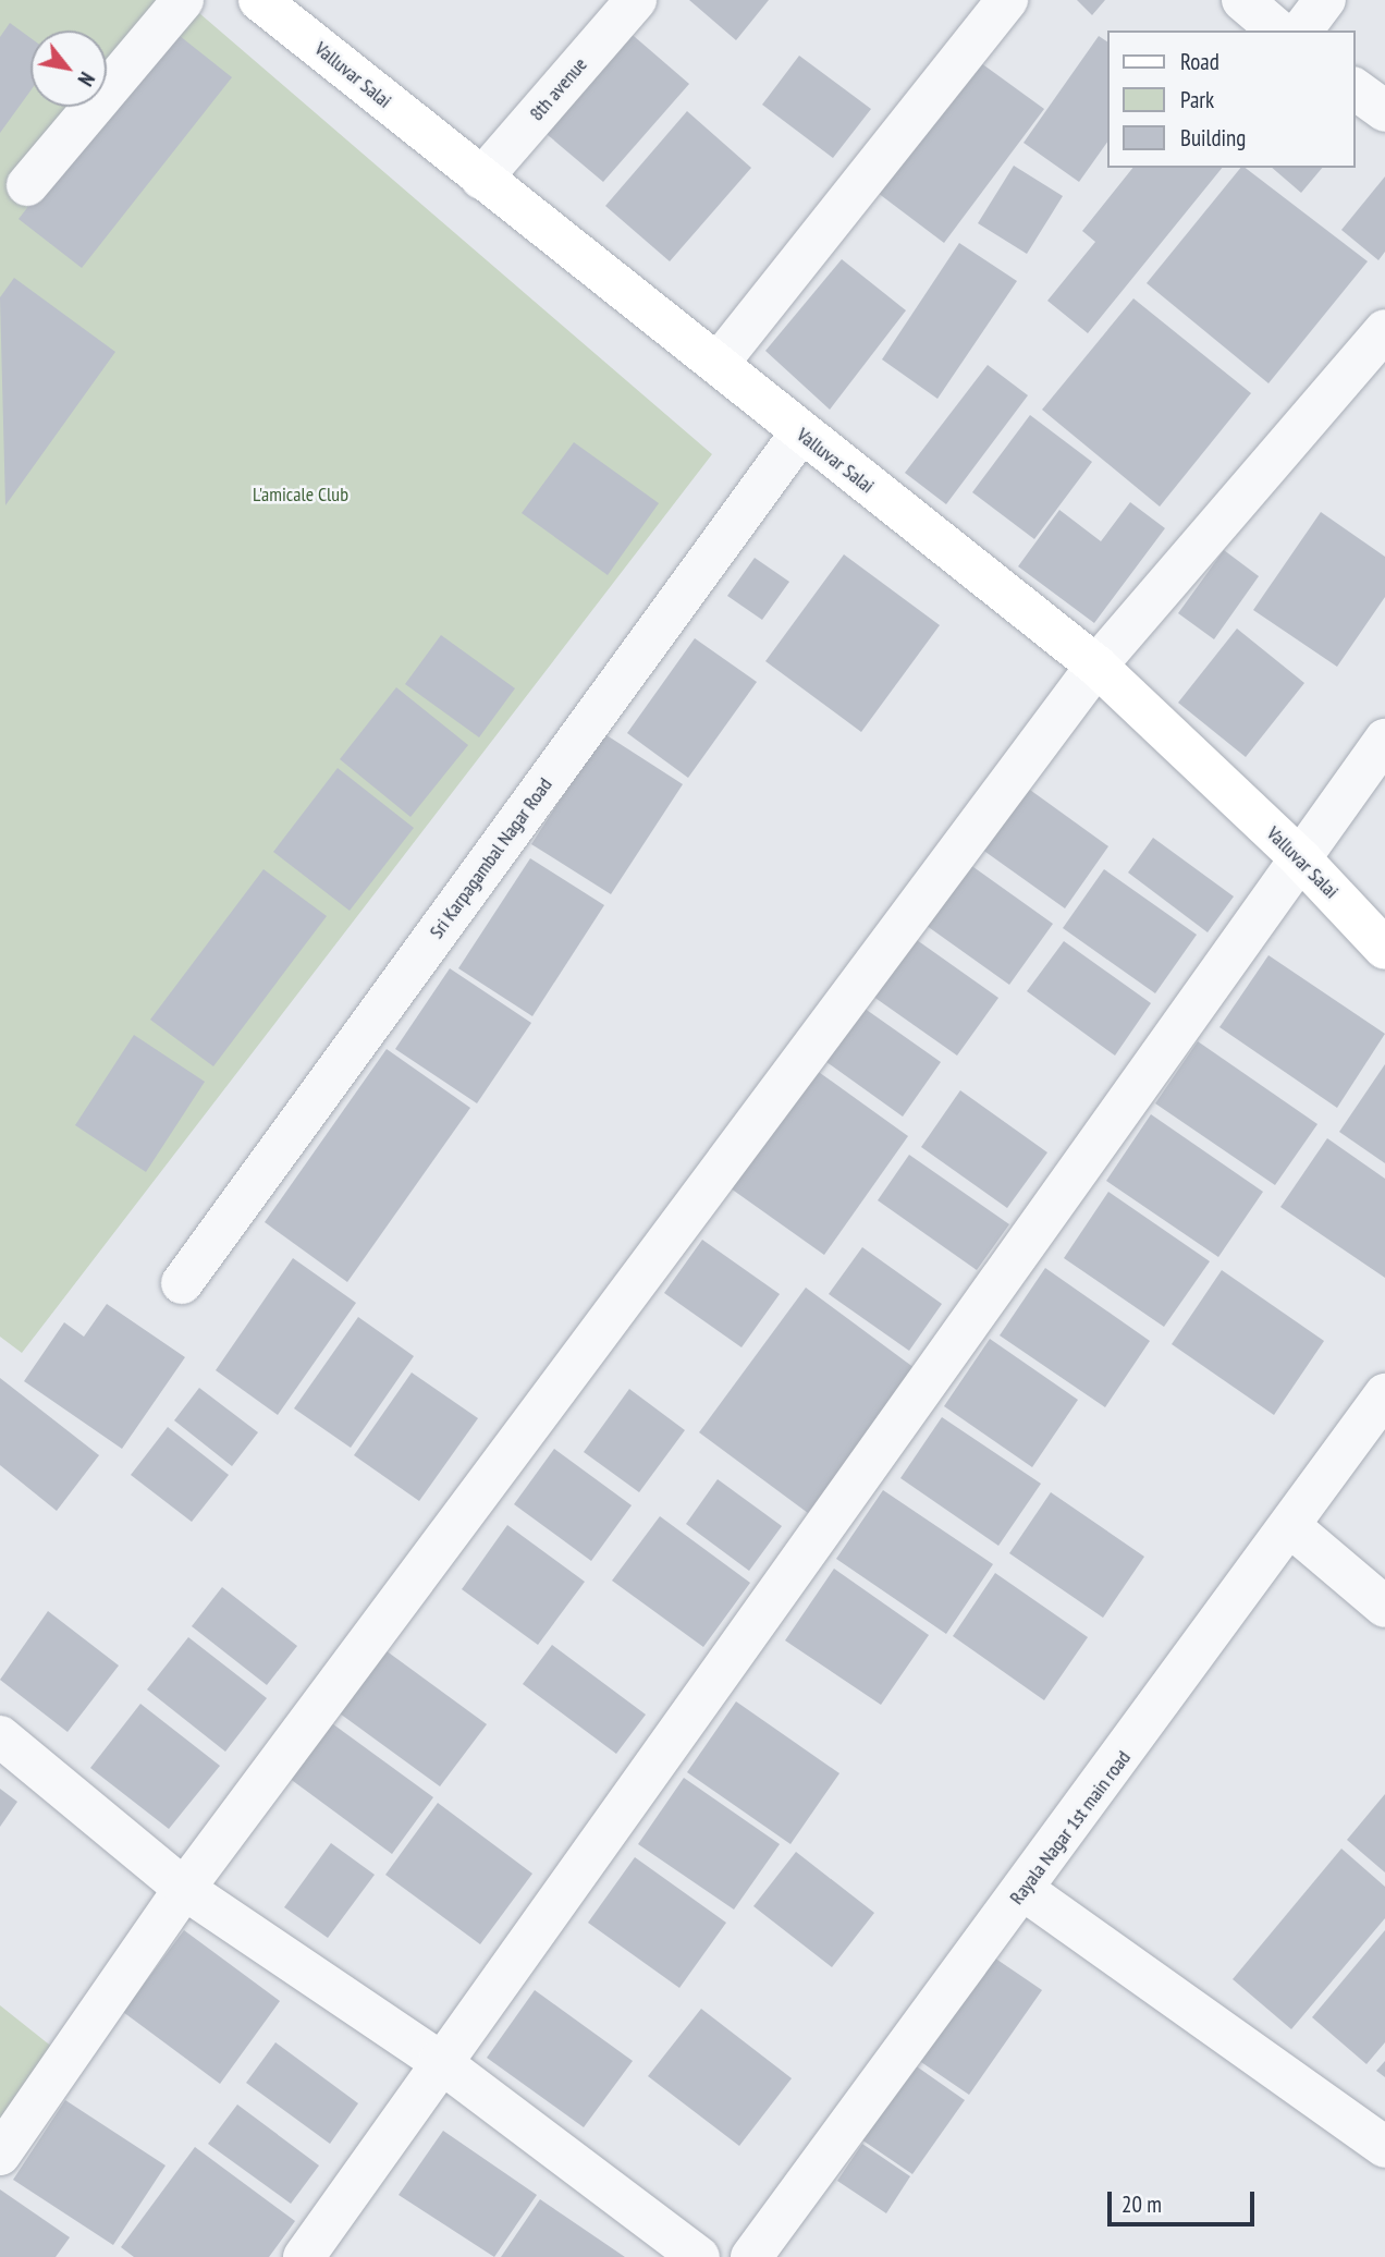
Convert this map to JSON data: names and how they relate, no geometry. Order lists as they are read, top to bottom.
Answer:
{
  "streets": {
    "main road": ["Valluvar Salai"],
    "street": ["8th avenue", "Sri Karpagambal Nagar Road", "Rayala Nagar 1st main road"]
  },
  "crossings": [
    ["Valluvar Salai", "8th avenue"],
    ["Valluvar Salai", "Sri Karpagambal Nagar Road"]
  ],
  "parks": ["L'amicale Club"],
  "legend": ["Road", "Park", "Building"],
  "scale_bar": "20 m",
  "north": "bottom right"
}
